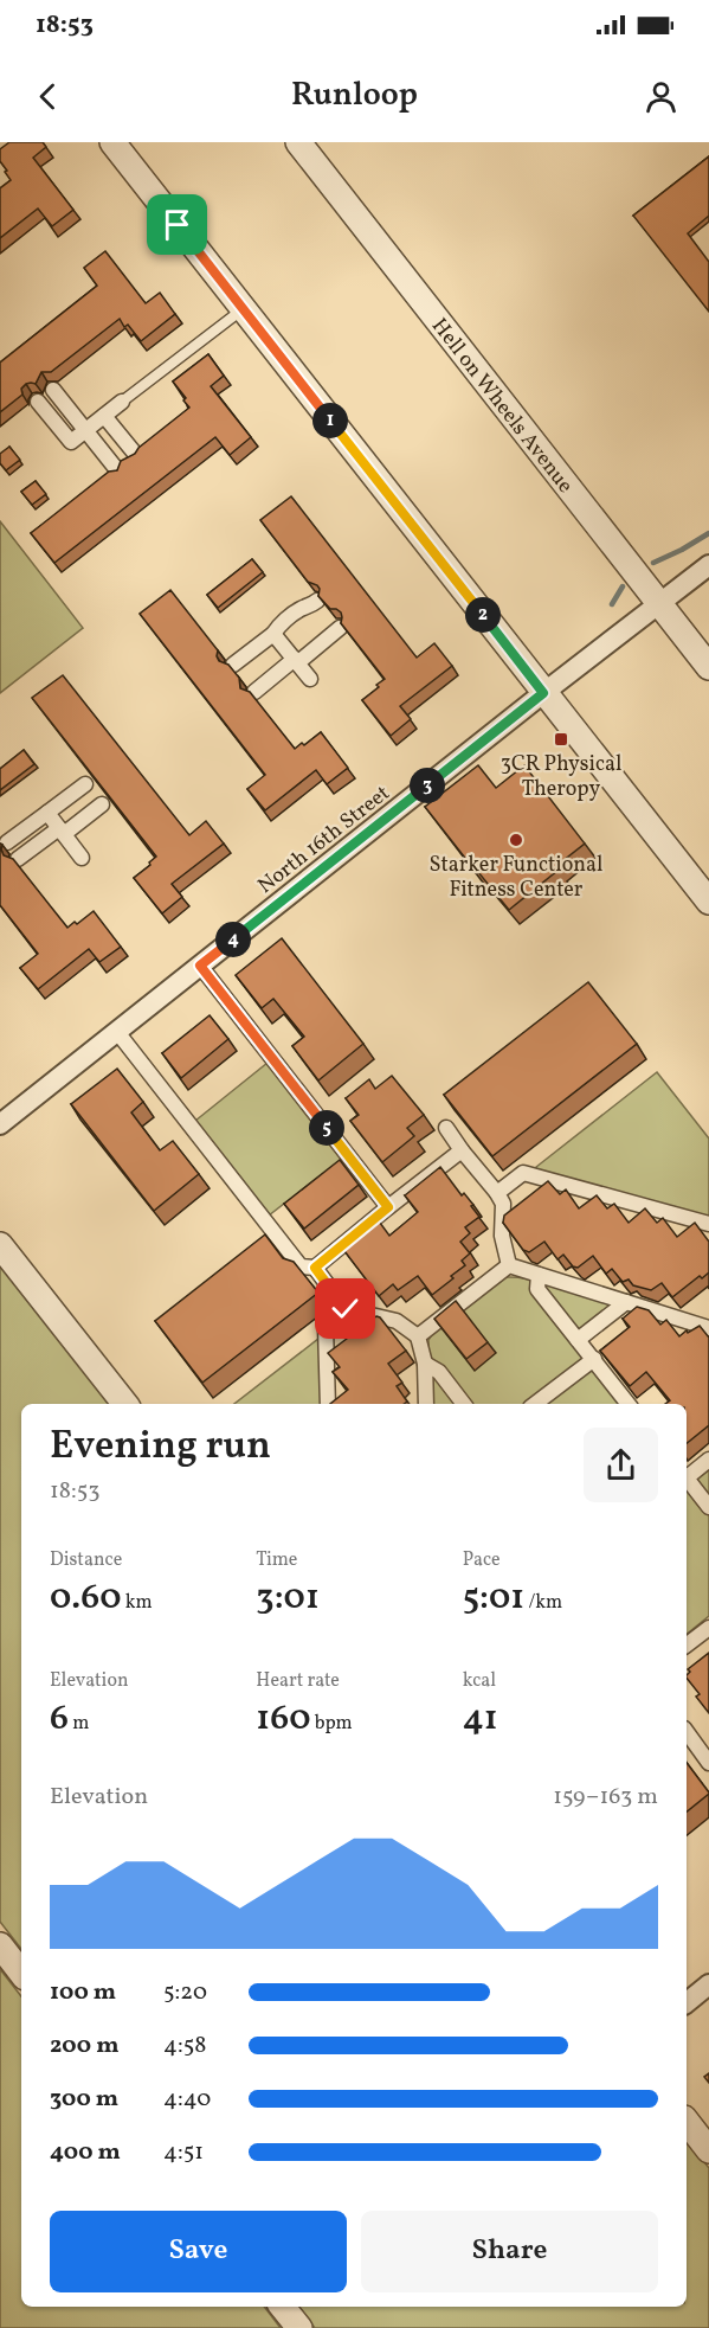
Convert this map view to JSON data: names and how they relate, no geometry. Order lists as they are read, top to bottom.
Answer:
{
  "streets": {
    "street": ["Hell on Wheels Avenue", "North 16th Street"]
  },
  "crossings": [
    ["Hell on Wheels Avenue", "North 16th Street"]
  ],
  "places": {
    "transit": ["3CR Physical Theropy"],
    "other": ["Starker Functional Fitness Center"]
  },
  "page": {
    "status": "18:53",
    "header": "Runloop",
    "pins": [
      "1",
      "2",
      "3",
      "4",
      "5"
    ],
    "heading": ["Evening run", "18:53"],
    "stats": [
      ["Distance", "0.60 km"],
      ["Time", "3:01"],
      ["Pace", "5:01 /km"],
      ["Elevation", "6 m"],
      ["Heart rate", "160 bpm"],
      ["kcal", "41"]
    ],
    "chart": ["Elevation", "159–163 m"],
    "list": [
      {
        "name": "100 m",
        "note": "5:20"
      },
      {
        "name": "200 m",
        "note": "4:58"
      },
      {
        "name": "300 m",
        "note": "4:40"
      },
      {
        "name": "400 m",
        "note": "4:51"
      }
    ],
    "buttons": ["Save", "Share"]
  }
}
